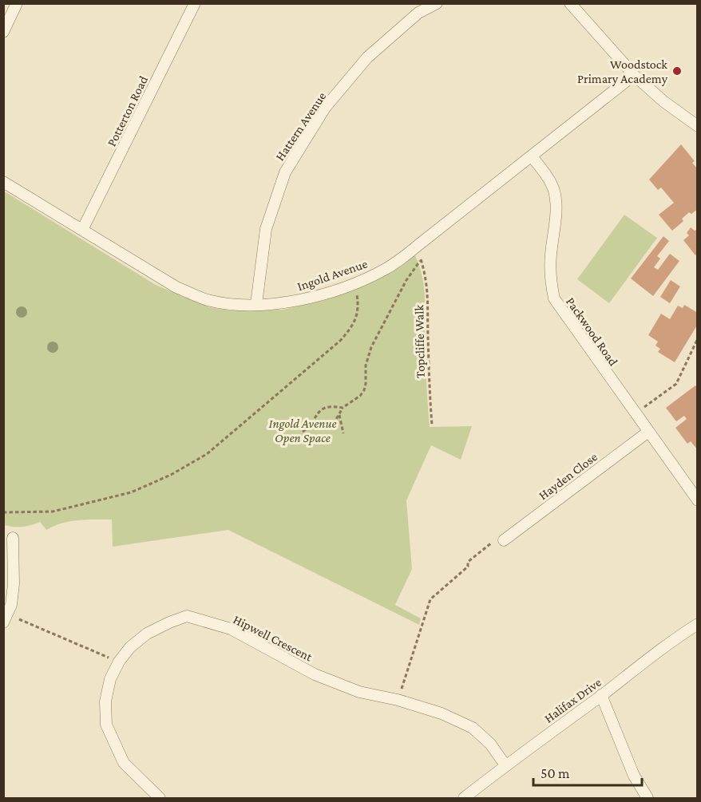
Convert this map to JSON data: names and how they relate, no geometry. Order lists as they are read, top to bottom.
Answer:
{
  "streets": {
    "street": [
      "Potterton Road",
      "Hattern Avenue",
      "Ingold Avenue",
      "Packwood Road",
      "Hayden Close",
      "Hipwell Crescent",
      "Halifax Drive"
    ],
    "path": ["Topcliffe Walk"]
  },
  "crossings": [
    ["Potterton Road", "Ingold Avenue"],
    ["Hattern Avenue", "Ingold Avenue"],
    ["Ingold Avenue", "Packwood Road"],
    ["Ingold Avenue", "Topcliffe Walk"],
    ["Packwood Road", "Hayden Close"],
    ["Hipwell Crescent", "Halifax Drive"]
  ],
  "parks": ["Ingold Avenue Open Space"],
  "places": ["Woodstock Primary Academy"],
  "scale_bar": "50 m"
}
